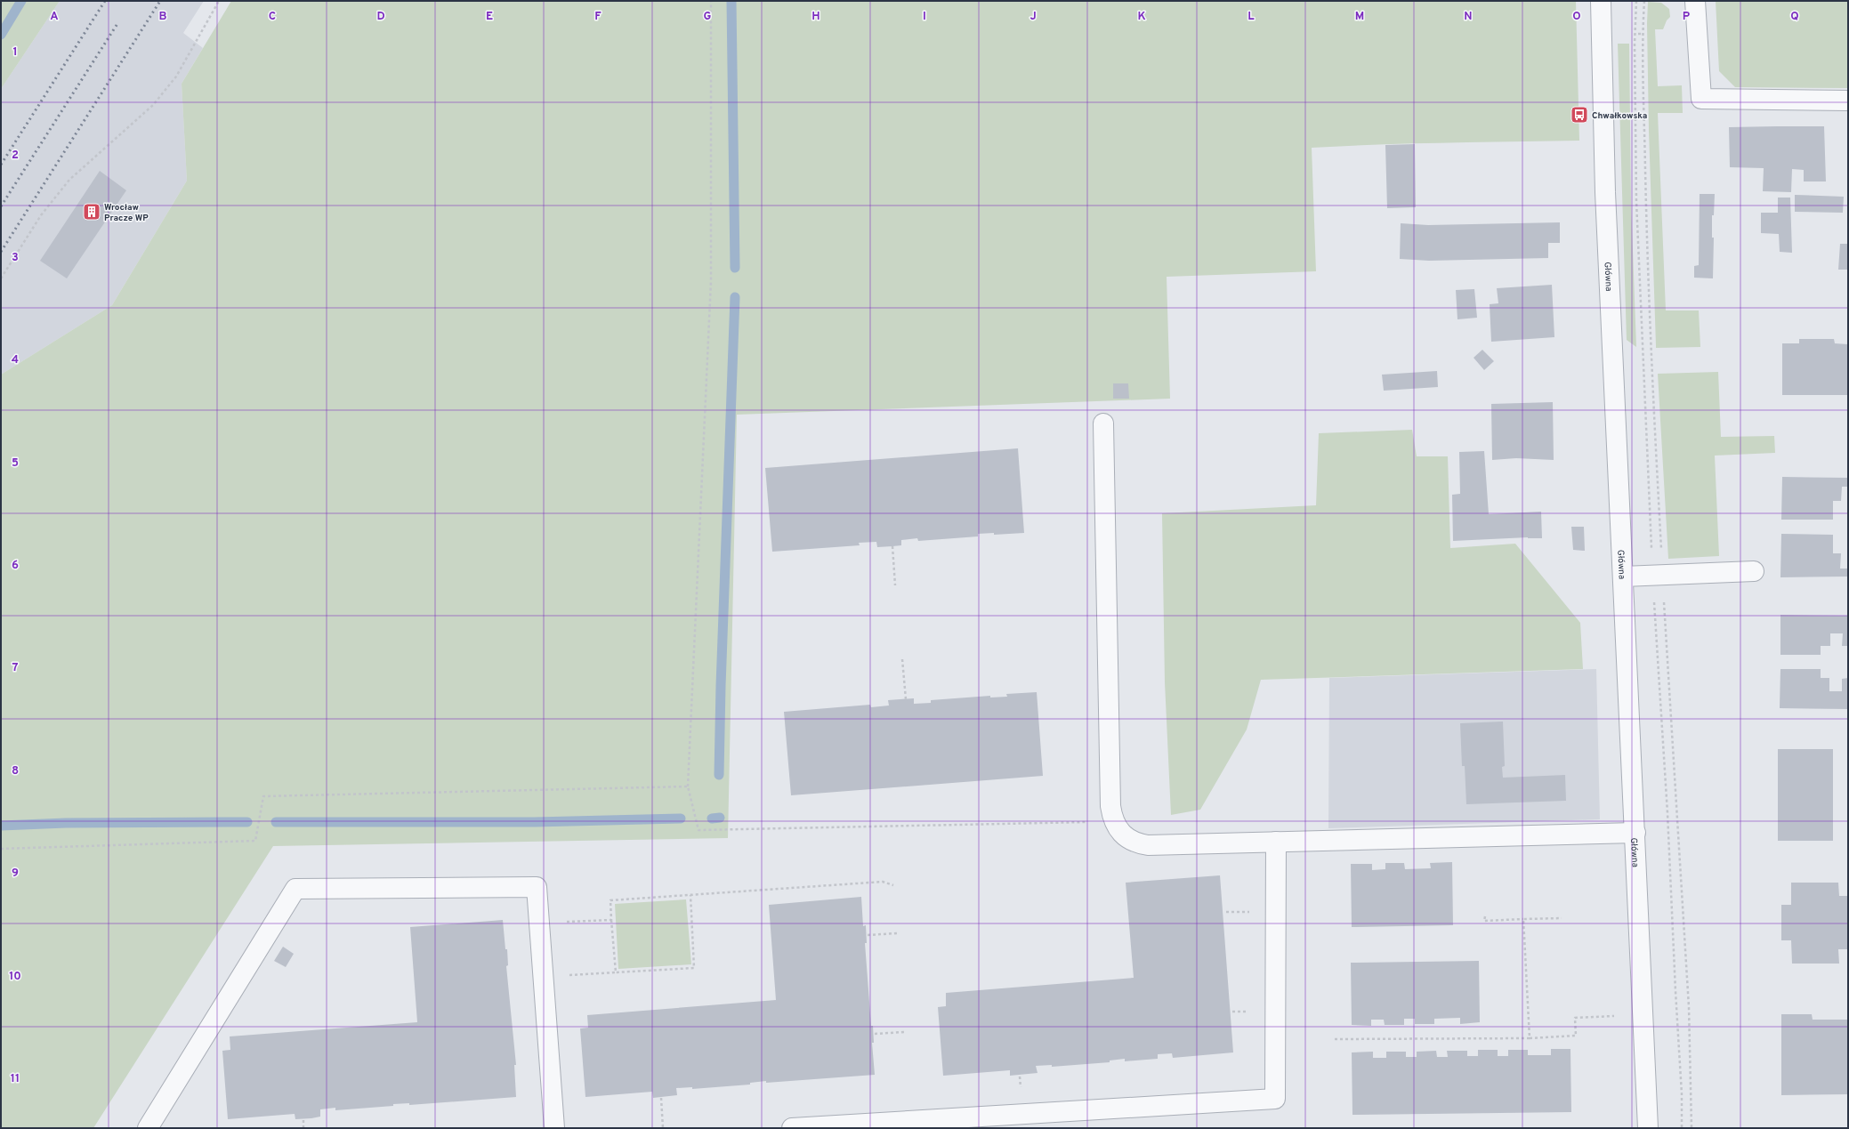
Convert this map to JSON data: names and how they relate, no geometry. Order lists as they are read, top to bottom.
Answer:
{
  "streets": {
    "street": ["Główna"]
  },
  "places": {
    "bus stop": ["Chwałkowska"],
    "building": ["Wrocław Pracze WP"]
  },
  "grid": {
    "columns": [
      "A",
      "B",
      "C",
      "D",
      "E",
      "F",
      "G",
      "H",
      "I",
      "J",
      "K",
      "L",
      "M",
      "N",
      "O",
      "P",
      "Q"
    ],
    "rows": [
      "1",
      "2",
      "3",
      "4",
      "5",
      "6",
      "7",
      "8",
      "9",
      "10",
      "11"
    ]
  }
}
